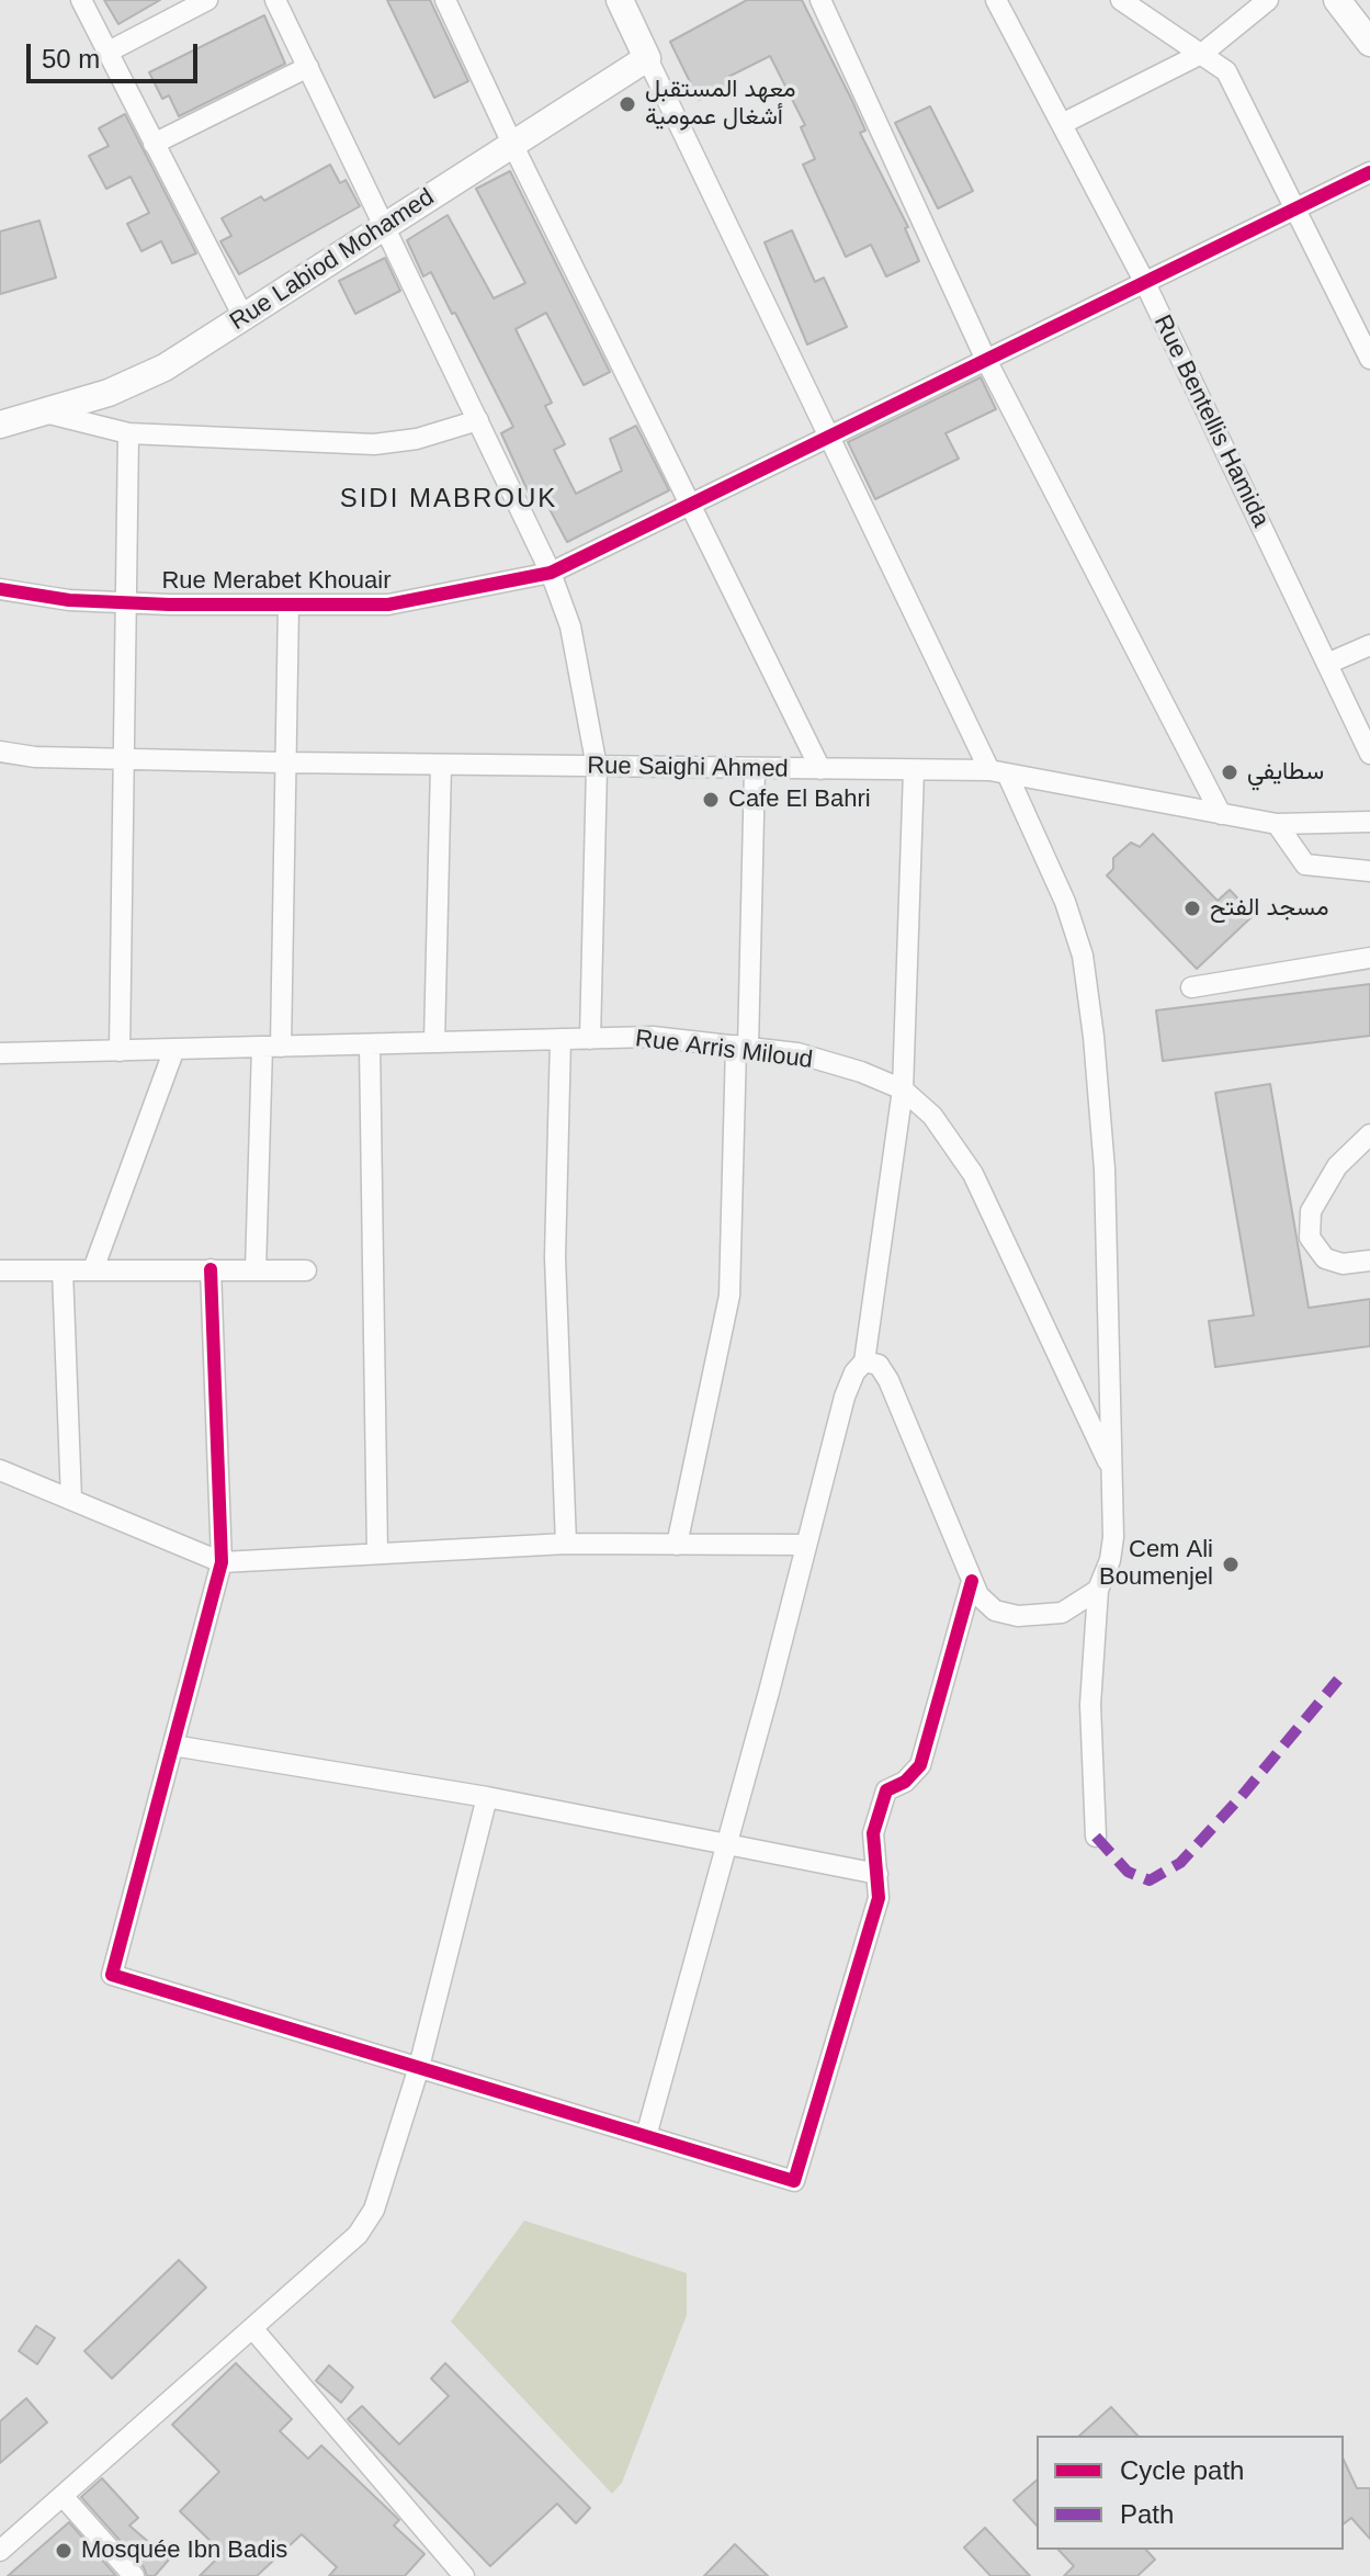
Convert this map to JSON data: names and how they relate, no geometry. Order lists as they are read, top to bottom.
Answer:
{
  "streets": {
    "street": [
      "Rue Labiod Mohamed",
      "Rue Bentellis Hamida",
      "Rue Merabet Khouair",
      "Rue Saighi Ahmed",
      "Rue Arris Miloud"
    ]
  },
  "crossings": [
    ["Rue Bentellis Hamida", "Rue Merabet Khouair"]
  ],
  "districts": ["SIDI MABROUK"],
  "places": [
    "معهد المستقبل أشغال عمومية",
    "سطايفي",
    "Cafe El Bahri",
    "مسجد الفتح",
    "Cem Ali Boumenjel",
    "Mosquée Ibn Badis"
  ],
  "legend": ["Cycle path", "Path"],
  "scale_bar": "50 m"
}
